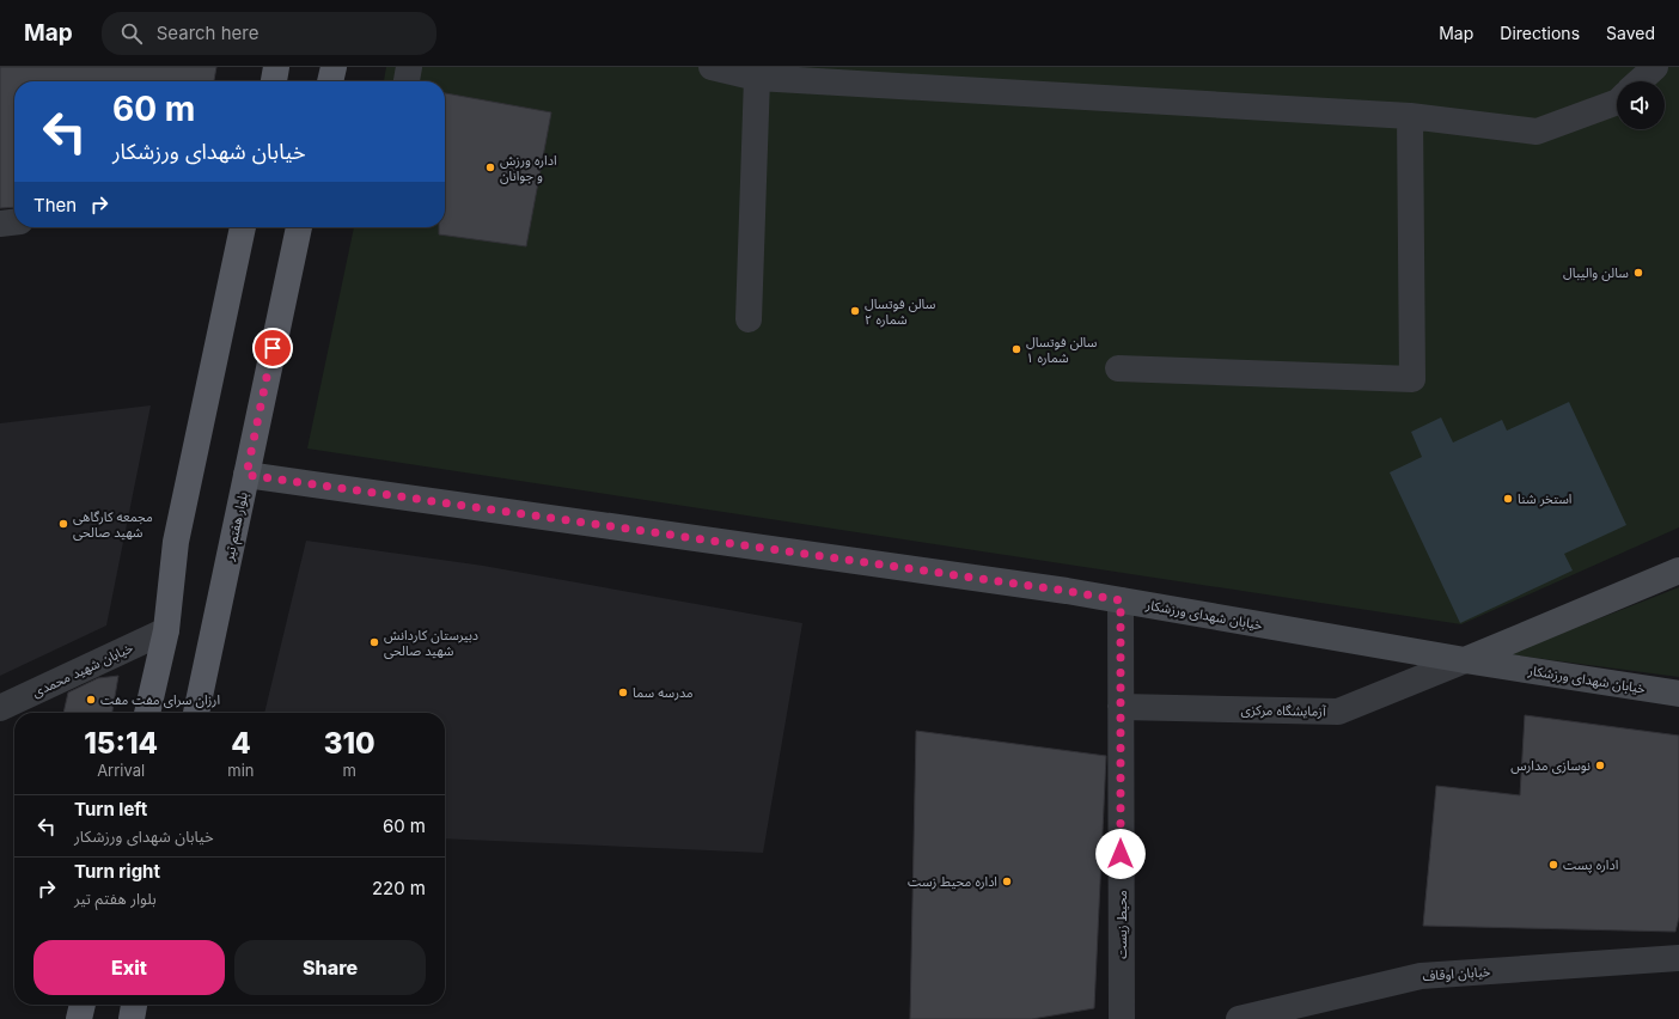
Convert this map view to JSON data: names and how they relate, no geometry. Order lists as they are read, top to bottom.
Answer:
{
  "streets": {
    "main road": ["بلوار هفتم تیر"],
    "street": [
      "خیابان شهدای ورزشکار",
      "خیابان شهید محمدی",
      "آزمایشگاه مرکزی",
      "محیط زیست",
      "خیابان اوقاف"
    ]
  },
  "crossings": [
    ["بلوار هفتم تیر", "خیابان شهدای ورزشکار"],
    ["خیابان شهدای ورزشکار", "آزمایشگاه مرکزی"],
    ["خیابان شهدای ورزشکار", "محیط زیست"],
    ["آزمایشگاه مرکزی", "محیط زیست"]
  ],
  "places": [
    "اداره ورزش و جوانان",
    "سالن والیبال",
    "سالن فوتسال شماره ۲",
    "سالن فوتسال شماره ۱",
    "استخر شنا",
    "مجمعه کارگاهی شهید صالحی",
    "دبیرستان کاردانش شهید صالحی",
    "مدرسه سما",
    "ارزان سرای مفت مفت",
    "نوسازی مدارس",
    "اداره پست",
    "اداره محیط زست"
  ],
  "page": {
    "header": "Map",
    "search": "Search here",
    "nav": ["Map", "Directions", "Saved"],
    "turn": ["60 m", "خیابان شهدای ورزشکار"],
    "then": "Then",
    "eta": [
      "15:14",
      "Arrival",
      "4",
      "min",
      "310",
      "m"
    ],
    "list": [
      {
        "name": "Turn left",
        "note": "خیابان شهدای ورزشکار",
        "value": "60 m"
      },
      {
        "name": "Turn right",
        "note": "بلوار هفتم تیر",
        "value": "220 m"
      }
    ],
    "buttons": ["Exit", "Share"]
  }
}
